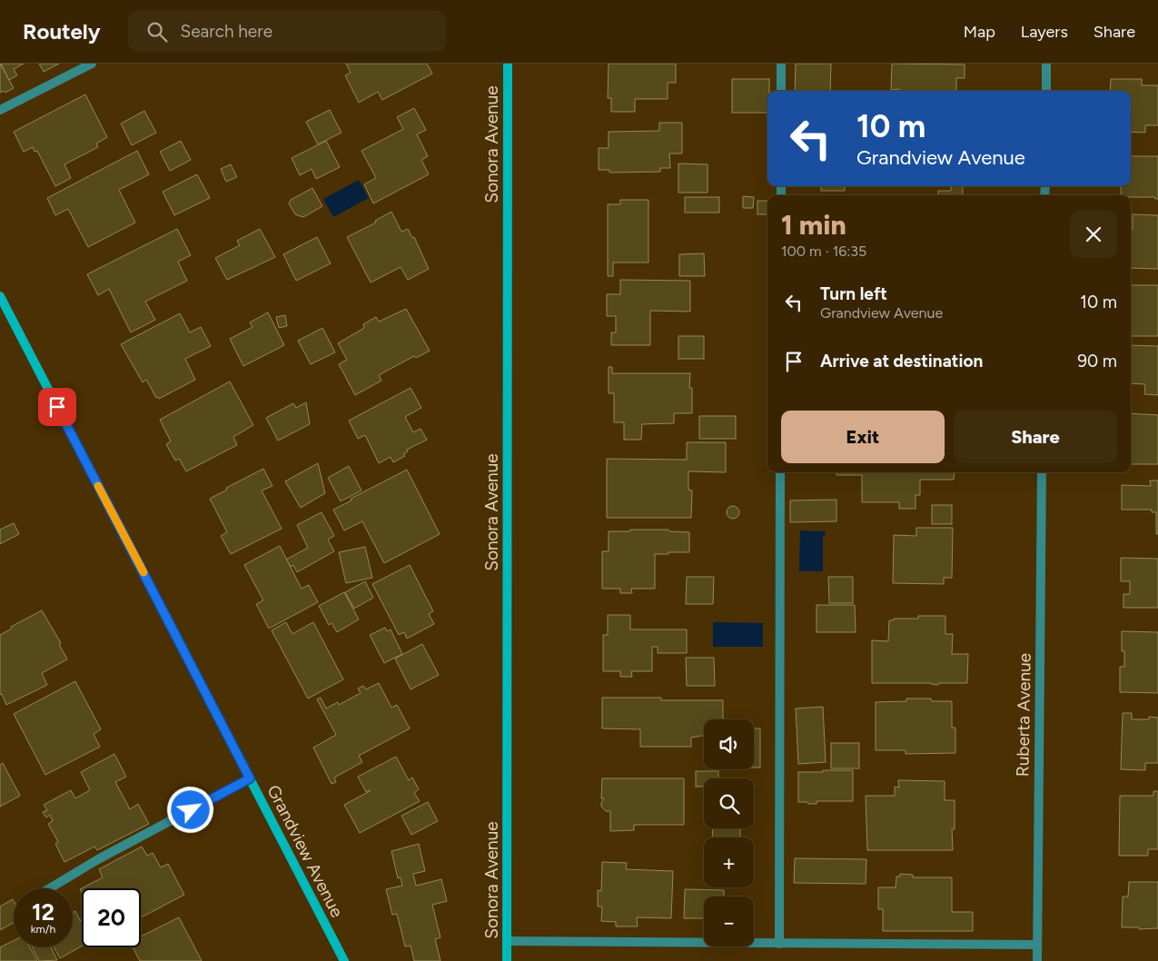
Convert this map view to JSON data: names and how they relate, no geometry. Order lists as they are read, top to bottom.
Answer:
{
  "streets": {
    "street": ["Sonora Avenue", "Ruberta Avenue", "Grandview Avenue"]
  },
  "page": {
    "header": "Routely",
    "search": "Search here",
    "nav": ["Map", "Layers", "Share"],
    "turn": ["10 m", "Grandview Avenue"],
    "heading": ["1 min", "100 m · 16:35"],
    "list": [
      {
        "name": "Turn left",
        "note": "Grandview Avenue",
        "value": "10 m"
      },
      {
        "name": "Arrive at destination",
        "value": "90 m"
      }
    ],
    "buttons": ["Exit", "Share"],
    "map_buttons": ["+", "−"],
    "speed": "12 km/h",
    "limit": "20"
  }
}
